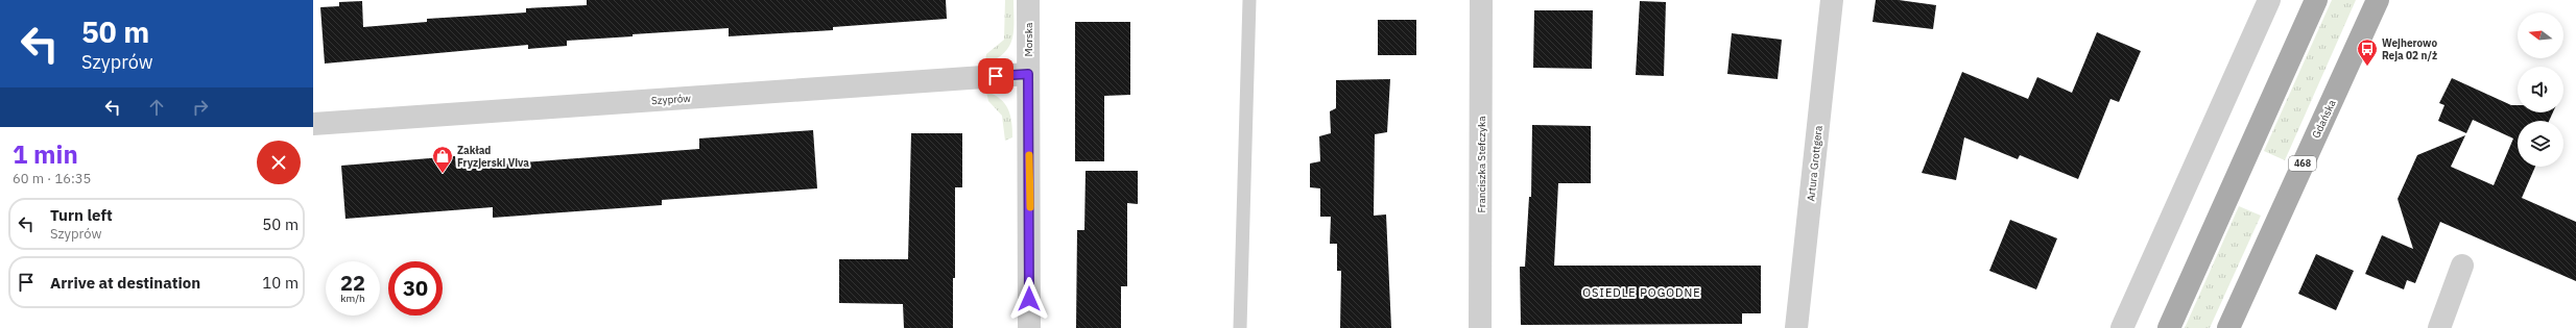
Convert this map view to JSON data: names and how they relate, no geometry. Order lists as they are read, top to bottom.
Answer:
{
  "streets": {
    "main road": ["Gdańska", "468"],
    "street": [
      "Morska",
      "Szyprów",
      "Artura Grottgera",
      "Franciszka Stefczyka"
    ]
  },
  "crossings": [
    ["Morska", "Szyprów"]
  ],
  "districts": ["OSIEDLE POGODNE"],
  "places": {
    "bus stop": ["Wejherowo Reja 02 n/ż"],
    "shop": ["Zakład Fryzjerski Viva"]
  },
  "north": "left",
  "page": {
    "turn": ["50 m", "Szyprów"],
    "heading": ["1 min", "60 m · 16:35"],
    "list": [
      {
        "name": "Turn left",
        "note": "Szyprów",
        "value": "50 m"
      },
      {
        "name": "Arrive at destination",
        "value": "10 m"
      }
    ],
    "speed": "22 km/h",
    "limit": "30"
  }
}
